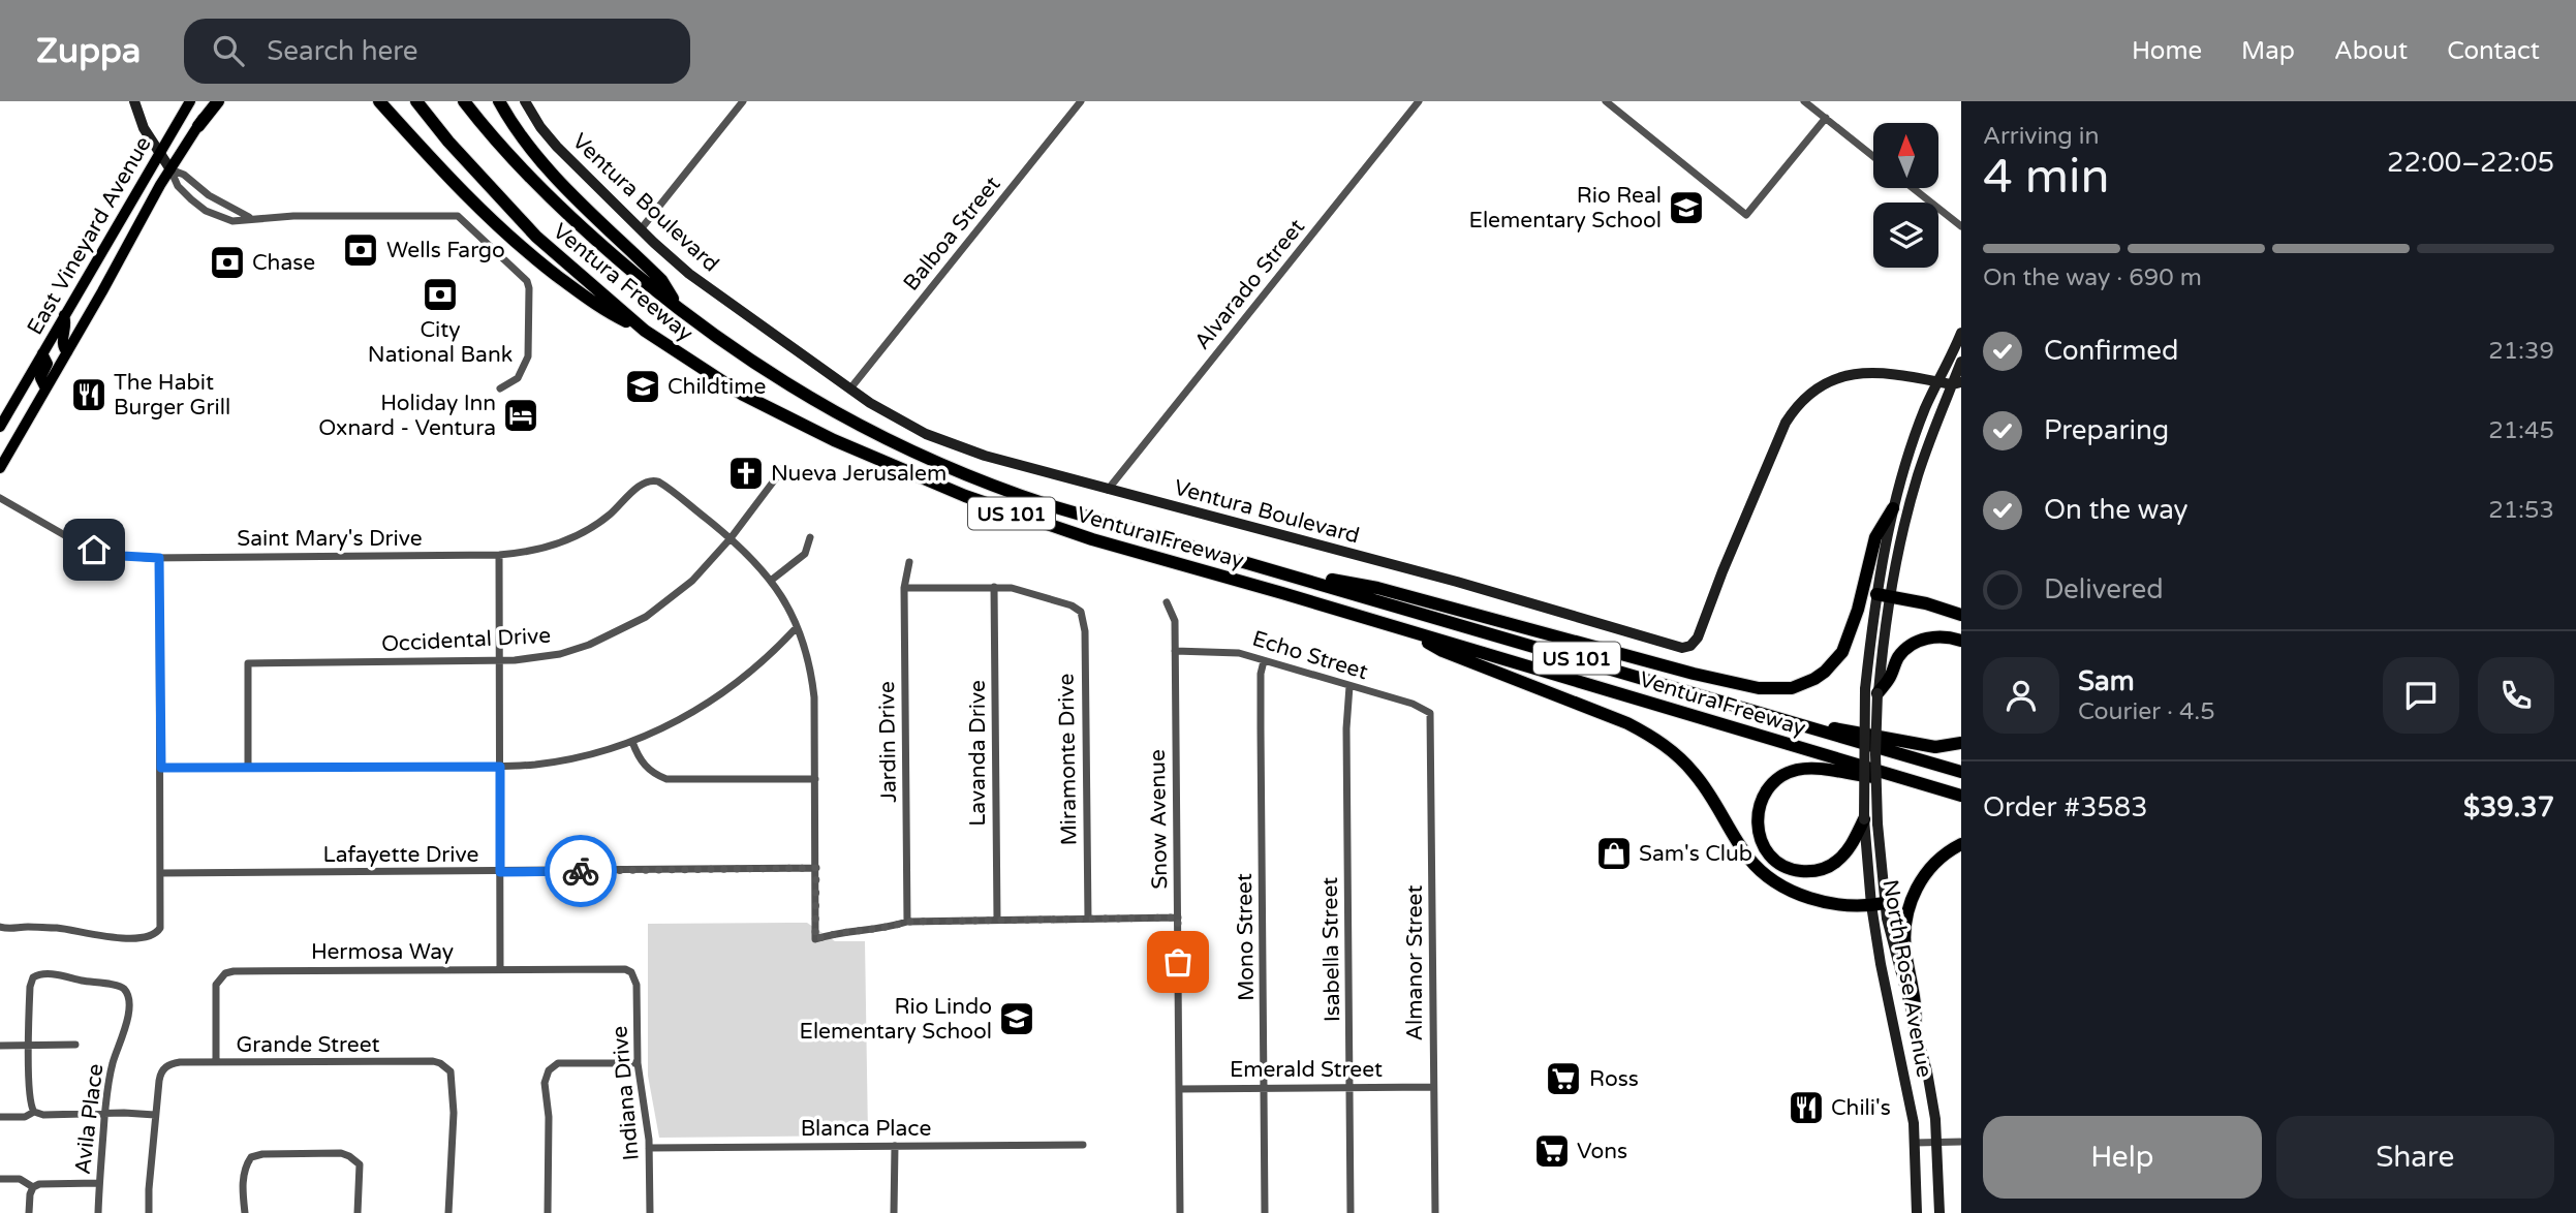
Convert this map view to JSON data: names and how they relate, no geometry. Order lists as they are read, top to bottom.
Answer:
{
  "streets": {
    "highway": ["Ventura Freeway", "US 101"],
    "main road": ["East Vineyard Avenue"],
    "street": [
      "Ventura Boulevard",
      "Balboa Street",
      "Alvarado Street",
      "Saint Mary's Drive",
      "Occidental Drive",
      "Echo Street",
      "Jardin Drive",
      "Lavanda Drive",
      "Miramonte Drive",
      "Snow Avenue",
      "Lafayette Drive",
      "Mono Street",
      "Isabella Street",
      "Hermosa Way",
      "Almanor Street",
      "North Rose Avenue",
      "Grande Street",
      "Emerald Street",
      "Indiana Drive",
      "Avila Place",
      "Blanca Place"
    ]
  },
  "crossings": [
    ["Ventura Boulevard", "Balboa Street"],
    ["Ventura Boulevard", "Alvarado Street"],
    ["Ventura Boulevard", "North Rose Avenue"],
    ["Saint Mary's Drive", "Occidental Drive"],
    ["Echo Street", "Snow Avenue"],
    ["Echo Street", "Mono Street"],
    ["Echo Street", "Isabella Street"],
    ["Echo Street", "Almanor Street"],
    ["Lavanda Drive", "Miramonte Drive"],
    ["Snow Avenue", "Emerald Street"],
    ["Mono Street", "Emerald Street"],
    ["Isabella Street", "Emerald Street"],
    ["Hermosa Way", "Grande Street"],
    ["Hermosa Way", "Indiana Drive"],
    ["Almanor Street", "Emerald Street"],
    ["Indiana Drive", "Blanca Place"]
  ],
  "places": {
    "school or university": ["Rio Real Elementary School", "Childtime", "Rio Lindo Elementary School"],
    "bank": ["Wells Fargo", "Chase", "City National Bank"],
    "restaurant": ["The Habit Burger Grill", "Chili's"],
    "hotel": ["Holiday Inn Oxnard - Ventura"],
    "church": ["Nueva Jerusalem"],
    "shop": ["Sam's Club"],
    "supermarket": ["Ross", "Vons"]
  },
  "north": "top",
  "page": {
    "header": "Zuppa",
    "search": "Search here",
    "nav": [
      "Home",
      "Map",
      "About",
      "Contact"
    ],
    "heading": ["4 min", "Arriving in", "22:00–22:05"],
    "panel": [
      "Sam",
      "Courier · 4.5",
      "Order #3583",
      "$39.37"
    ],
    "bar": "On the way · 690 m",
    "list": [
      ["Confirmed", "21:39"],
      ["Preparing", "21:45"],
      ["On the way", "21:53"],
      "Delivered"
    ],
    "buttons": ["Help", "Share"]
  }
}
